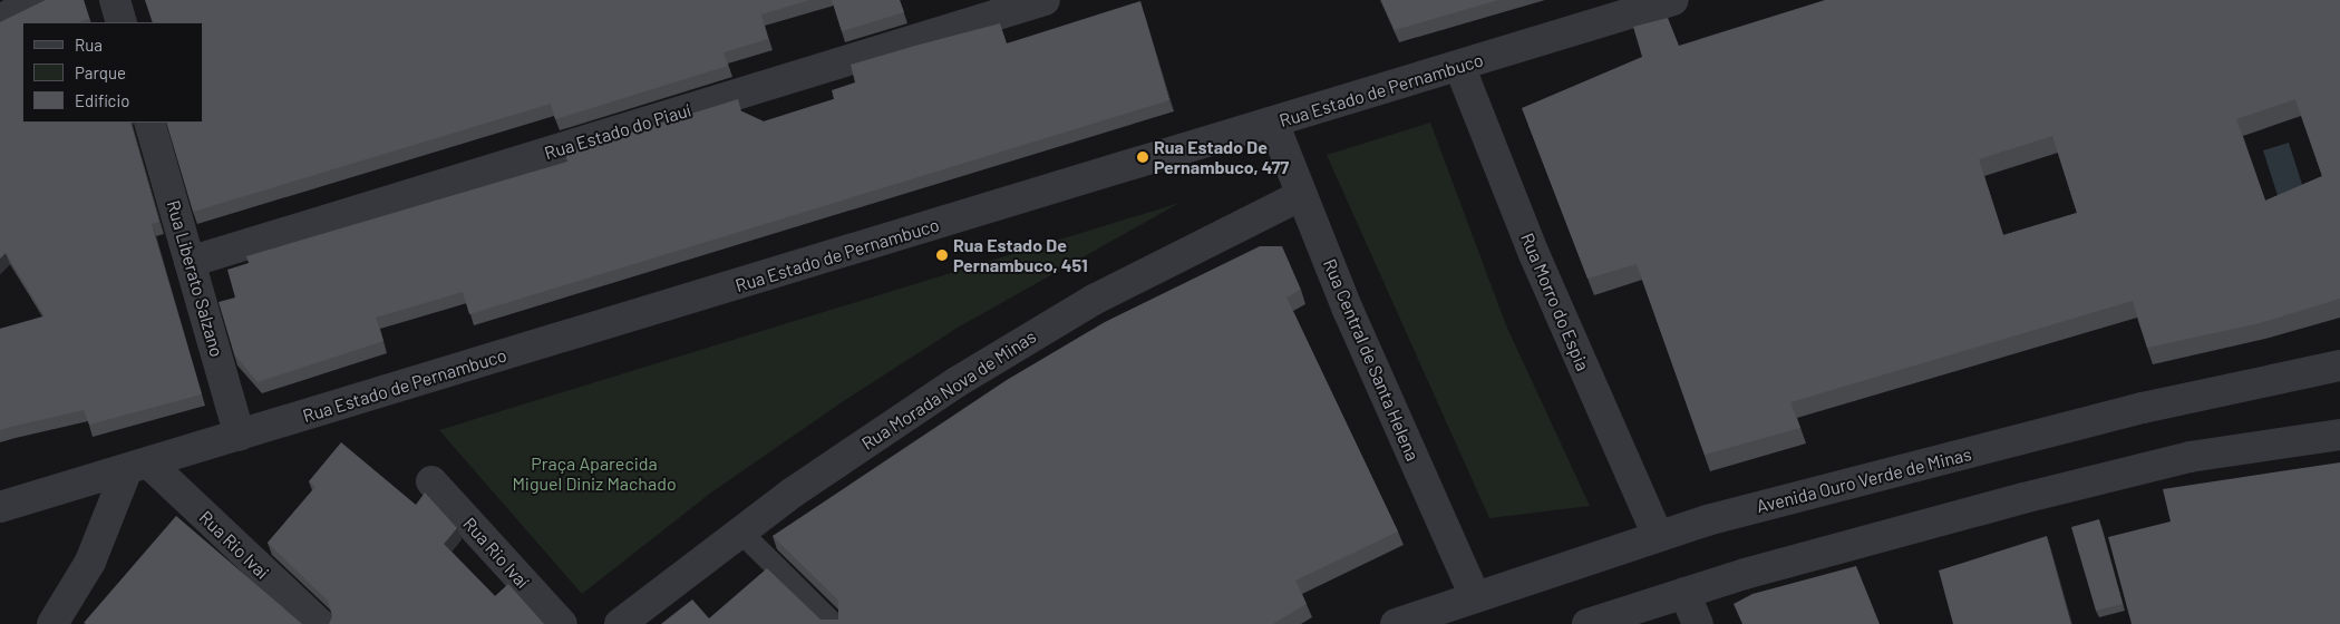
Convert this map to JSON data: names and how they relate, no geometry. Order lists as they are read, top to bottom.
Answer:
{
  "streets": {
    "street": [
      "Rua Estado de Pernambuco",
      "Rua Estado do Piauí",
      "Rua Liberato Salzano",
      "Rua Morro do Espia",
      "Rua Central de Santa Helena",
      "Rua Morada Nova de Minas",
      "Avenida Ouro Verde de Minas",
      "Rua Rio Ivai",
      "Rua Rio Ivaí"
    ]
  },
  "crossings": [
    ["Rua Estado de Pernambuco", "Rua Liberato Salzano"],
    ["Rua Estado de Pernambuco", "Rua Morro do Espia"],
    ["Rua Estado de Pernambuco", "Rua Central de Santa Helena"],
    ["Rua Estado de Pernambuco", "Rua Rio Ivai"],
    ["Rua Estado do Piauí", "Rua Liberato Salzano"],
    ["Rua Morro do Espia", "Avenida Ouro Verde de Minas"],
    ["Rua Central de Santa Helena", "Rua Morada Nova de Minas"],
    ["Rua Central de Santa Helena", "Avenida Ouro Verde de Minas"]
  ],
  "parks": ["Praça Aparecida Miguel Diniz Machado"],
  "places": ["Rua Estado De Pernambuco, 477", "Rua Estado De Pernambuco, 451"],
  "legend": ["Rua", "Parque", "Edifício"]
}
